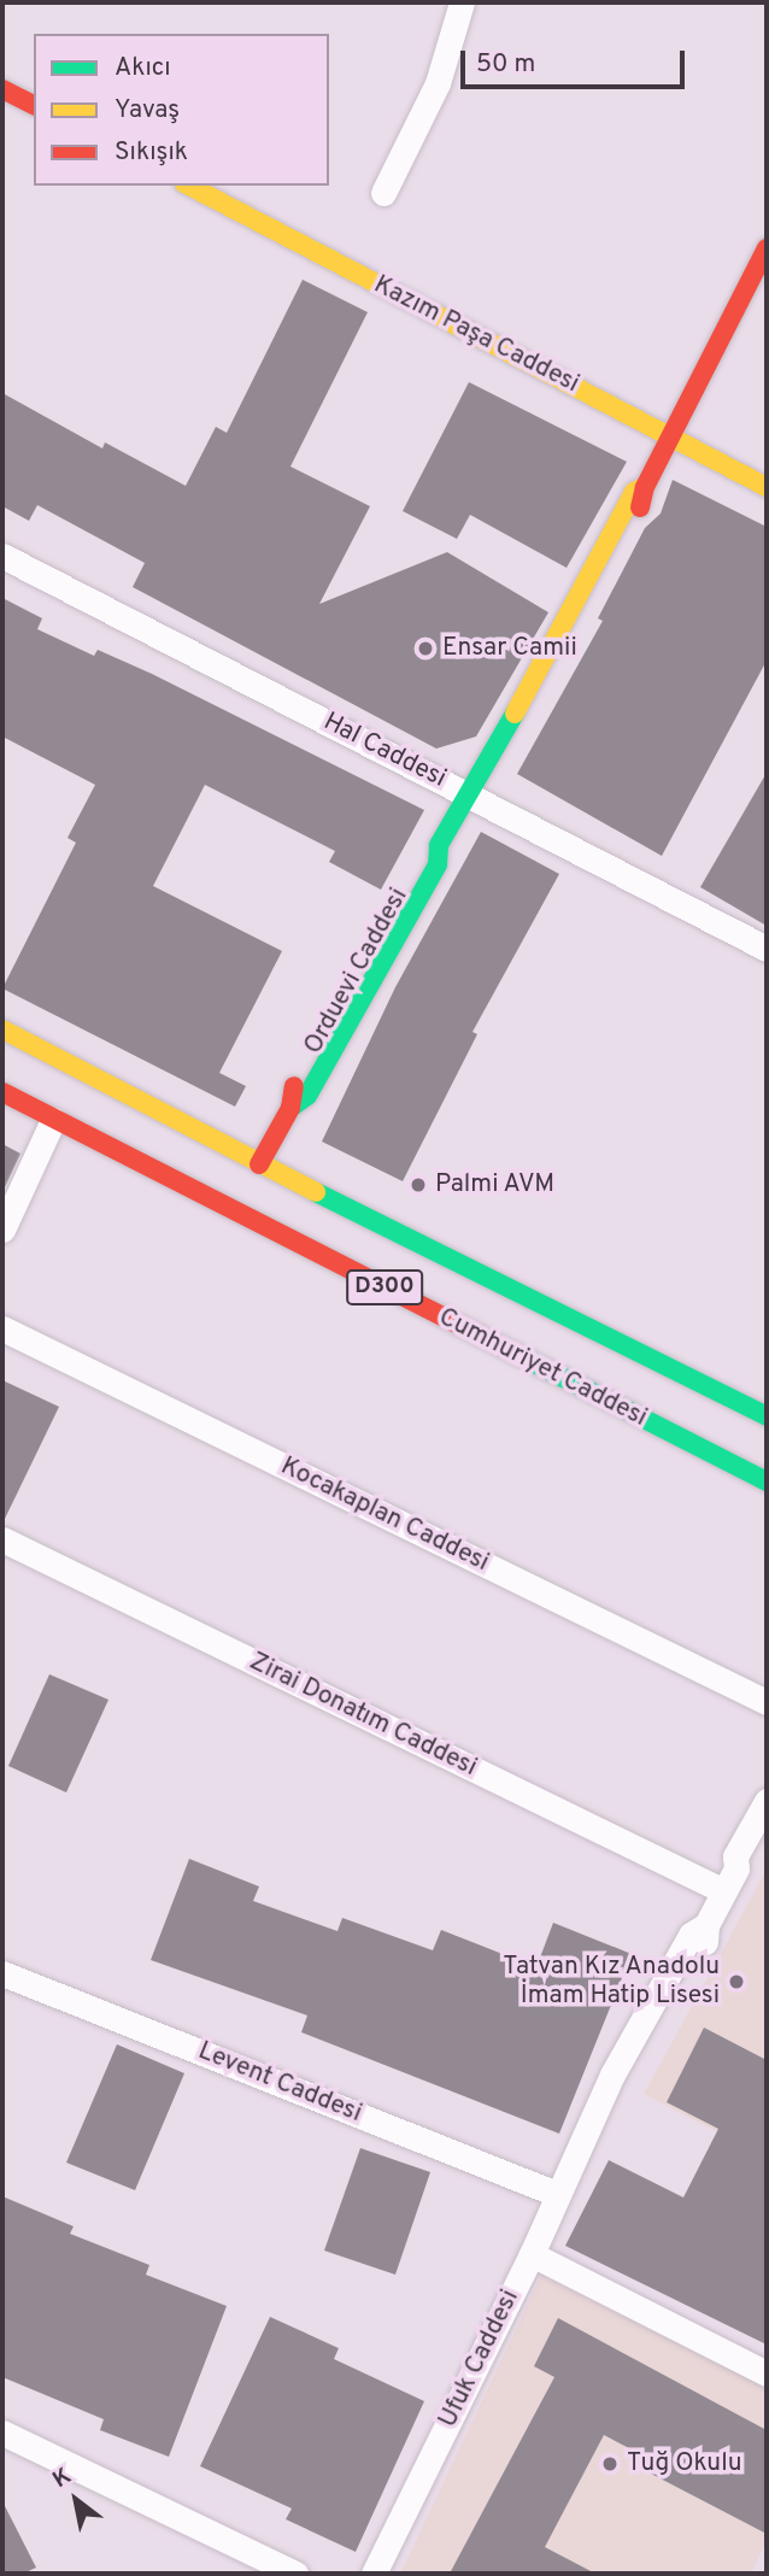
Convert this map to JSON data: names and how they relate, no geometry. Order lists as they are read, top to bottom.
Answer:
{
  "streets": {
    "main road": [
      "Kazım Paşa Caddesi",
      "Orduevi Caddesi",
      "D300",
      "Cumhuriyet Caddesi"
    ],
    "street": [
      "Hal Caddesi",
      "Kocakaplan Caddesi",
      "Zirai Donatım Caddesi",
      "Levent Caddesi",
      "Ufuk Caddesi"
    ]
  },
  "crossings": [
    ["Kazım Paşa Caddesi", "Orduevi Caddesi"],
    ["Hal Caddesi", "Orduevi Caddesi"],
    ["Orduevi Caddesi", "D300"],
    ["Zirai Donatım Caddesi", "Ufuk Caddesi"],
    ["Levent Caddesi", "Ufuk Caddesi"]
  ],
  "places": [
    "Ensar Camii",
    "Palmi AVM",
    "Tatvan Kız Anadolu İmam Hatip Lisesi",
    "Tuğ Okulu"
  ],
  "legend": ["Akıcı", "Yavaş", "Sıkışık"],
  "scale_bar": "50 m",
  "north": "top left"
}
